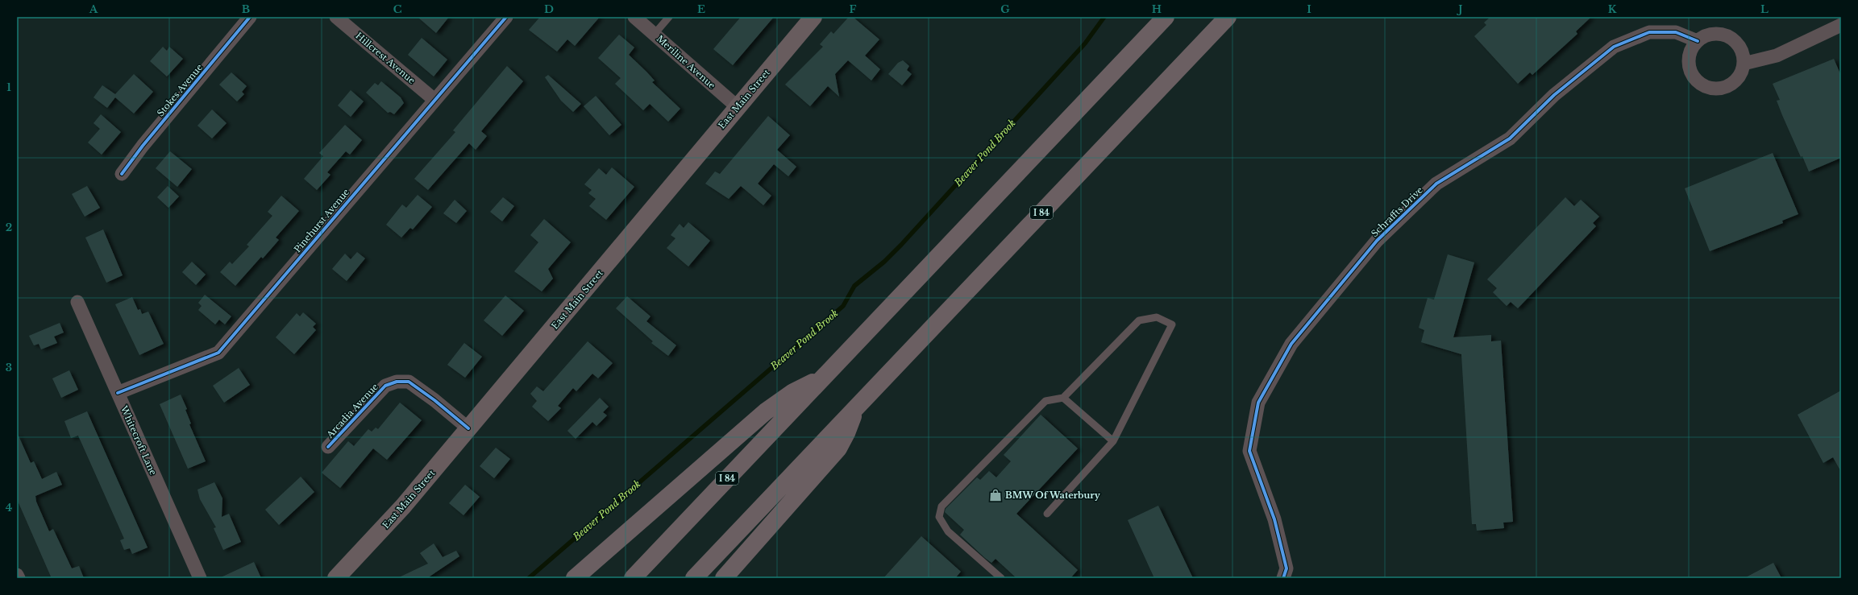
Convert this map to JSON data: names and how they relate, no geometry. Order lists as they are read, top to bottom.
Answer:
{
  "streets": {
    "highway": ["I 84"],
    "main road": ["East Main Street"],
    "street": [
      "Hillcrest Avenue",
      "Meriline Avenue",
      "Stokes Avenue",
      "Schraffts Drive",
      "Pinehurst Avenue",
      "Arcadia Avenue",
      "Whitecroft Lane"
    ]
  },
  "crossings": [
    ["Hillcrest Avenue", "Pinehurst Avenue"],
    ["Meriline Avenue", "East Main Street"],
    ["East Main Street", "Arcadia Avenue"],
    ["Pinehurst Avenue", "Whitecroft Lane"]
  ],
  "water": ["Beaver Pond Brook"],
  "places": {
    "shop": ["BMW Of Waterbury"]
  },
  "grid": {
    "columns": [
      "A",
      "B",
      "C",
      "D",
      "E",
      "F",
      "G",
      "H",
      "I",
      "J",
      "K",
      "L"
    ],
    "rows": [
      "1",
      "2",
      "3",
      "4"
    ]
  }
}
